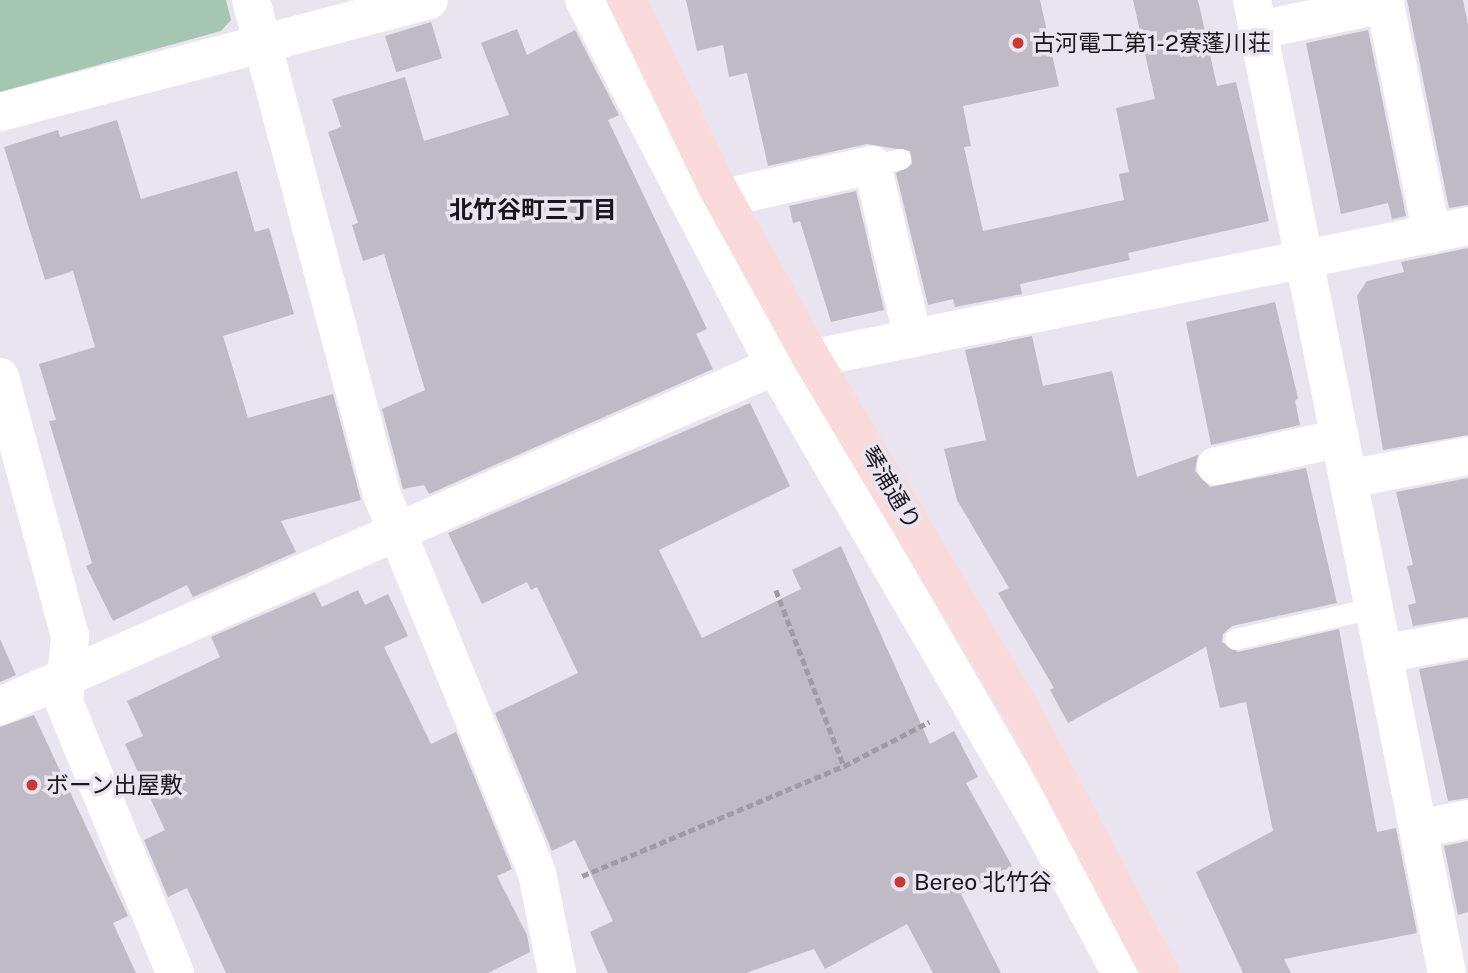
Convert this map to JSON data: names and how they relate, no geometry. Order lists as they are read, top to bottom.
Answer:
{
  "streets": {
    "street": ["琴浦通り"]
  },
  "districts": ["北竹谷町三丁目"],
  "places": ["古河電工第1-2寮蓬川荘", "ボーン出屋敷", "Bereo 北竹谷"]
}
